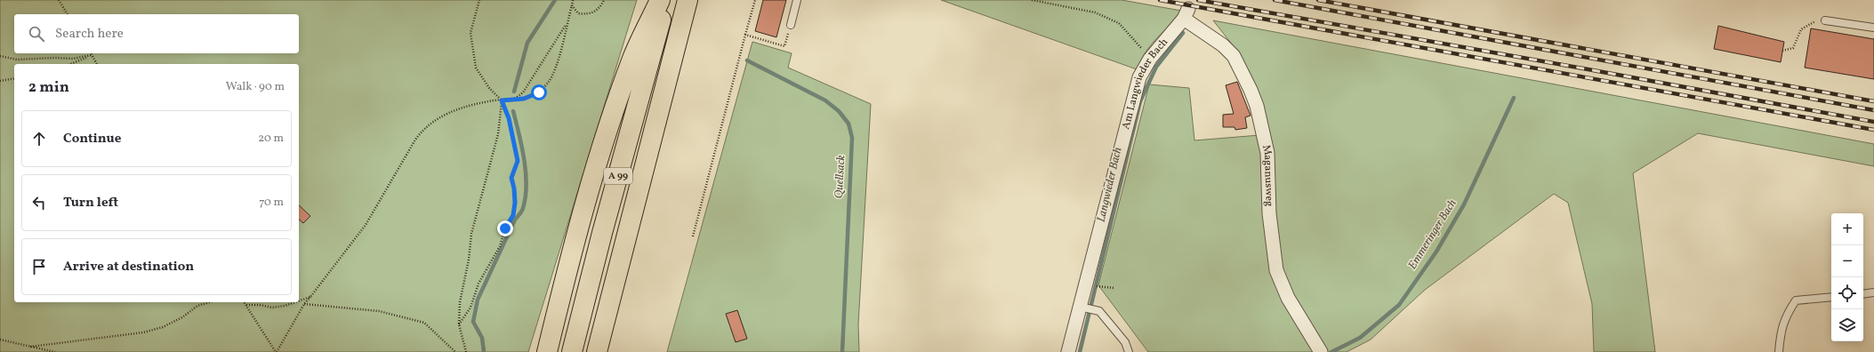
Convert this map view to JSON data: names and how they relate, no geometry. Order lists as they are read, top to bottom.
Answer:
{
  "streets": {
    "highway": ["A 99"],
    "street": ["Am Langwieder Bach", "Maganusweg"]
  },
  "crossings": [
    ["Am Langwieder Bach", "Maganusweg"]
  ],
  "water": ["Quellsack", "Langwieder Bach", "Emmeringer Bach"],
  "page": {
    "search": "Search here",
    "heading": ["2 min", "Walk · 90 m"],
    "list": [
      ["Continue", "20 m"],
      ["Turn left", "70 m"],
      "Arrive at destination"
    ],
    "map_buttons": ["+", "−"]
  }
}
